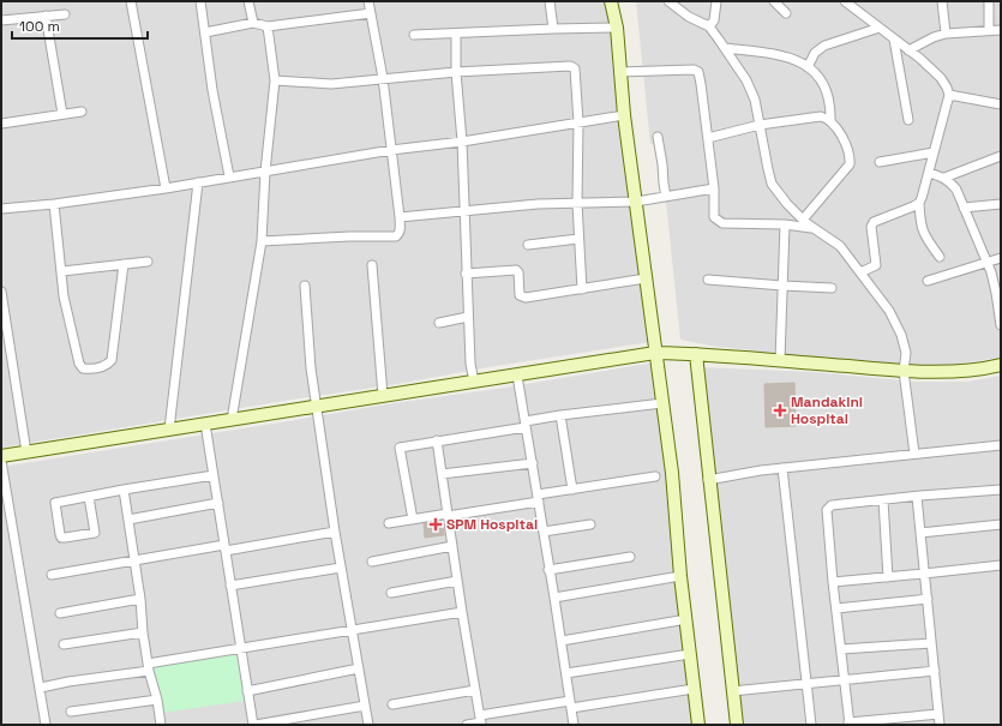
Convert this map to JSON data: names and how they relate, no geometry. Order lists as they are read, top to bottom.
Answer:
{
  "places": {
    "health": ["Mandakini Hospital", "SPM Hospital"]
  },
  "scale_bar": "100 m"
}
